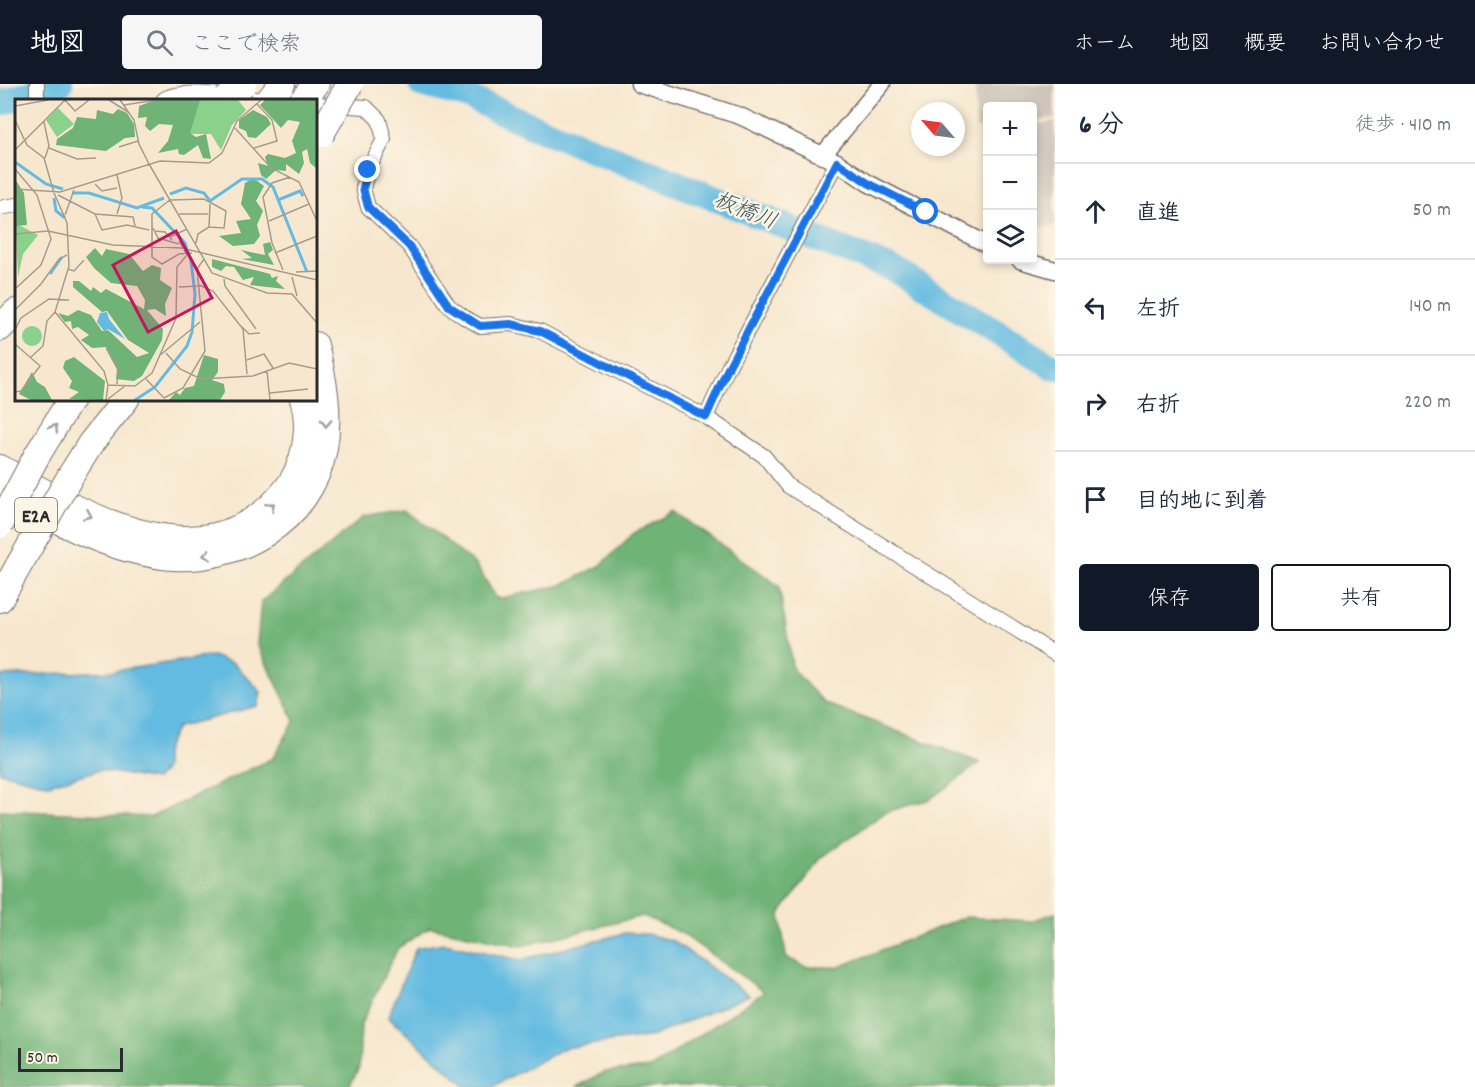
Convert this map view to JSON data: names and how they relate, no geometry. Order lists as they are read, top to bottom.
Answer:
{
  "streets": {
    "highway": ["E2A"]
  },
  "water": ["板橋川"],
  "scale_bar": "50 m",
  "north": "top left",
  "page": {
    "header": "地図",
    "search": "ここで検索",
    "nav": [
      "ホーム",
      "地図",
      "概要",
      "お問い合わせ"
    ],
    "heading": ["6 分", "徒歩 · 410 m"],
    "map_buttons": ["+", "−"],
    "list": [
      ["直進", "50 m"],
      ["左折", "140 m"],
      ["右折", "220 m"],
      "目的地に到着"
    ],
    "buttons": ["保存", "共有"],
    "scale": "50 m"
  }
}
